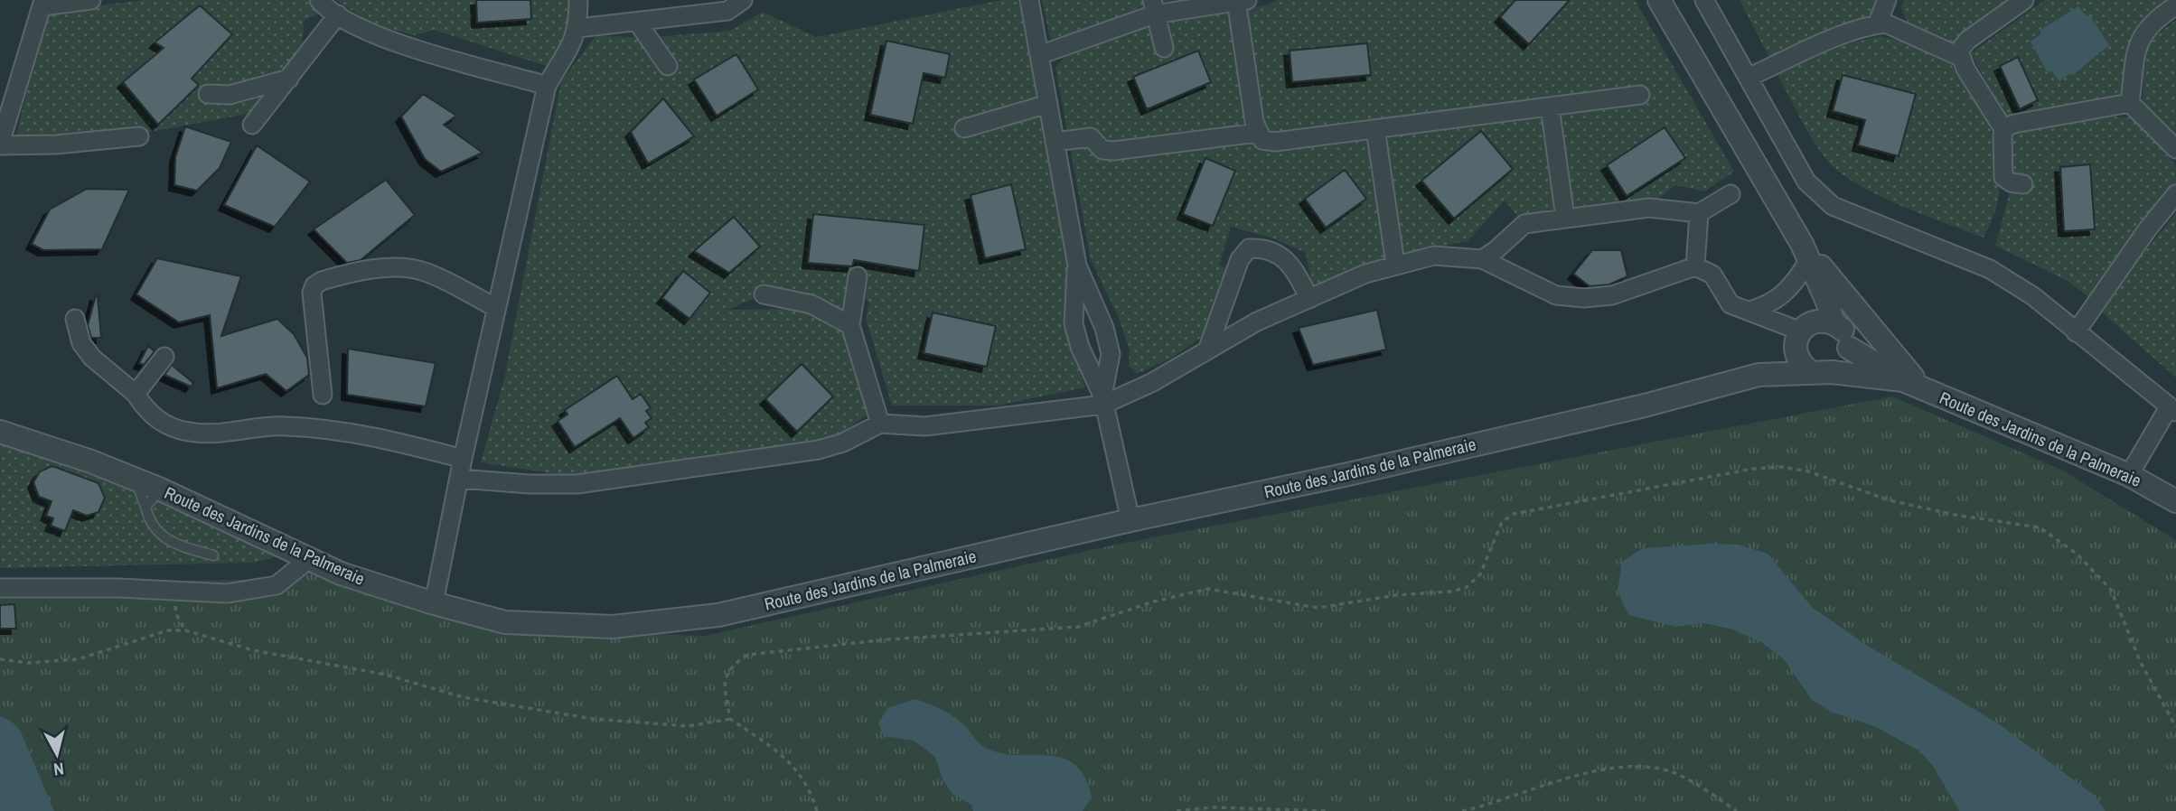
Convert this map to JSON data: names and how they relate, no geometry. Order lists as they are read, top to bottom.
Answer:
{
  "streets": {
    "street": ["Route des Jardins de la Palmeraie"]
  },
  "north": "bottom"
}
